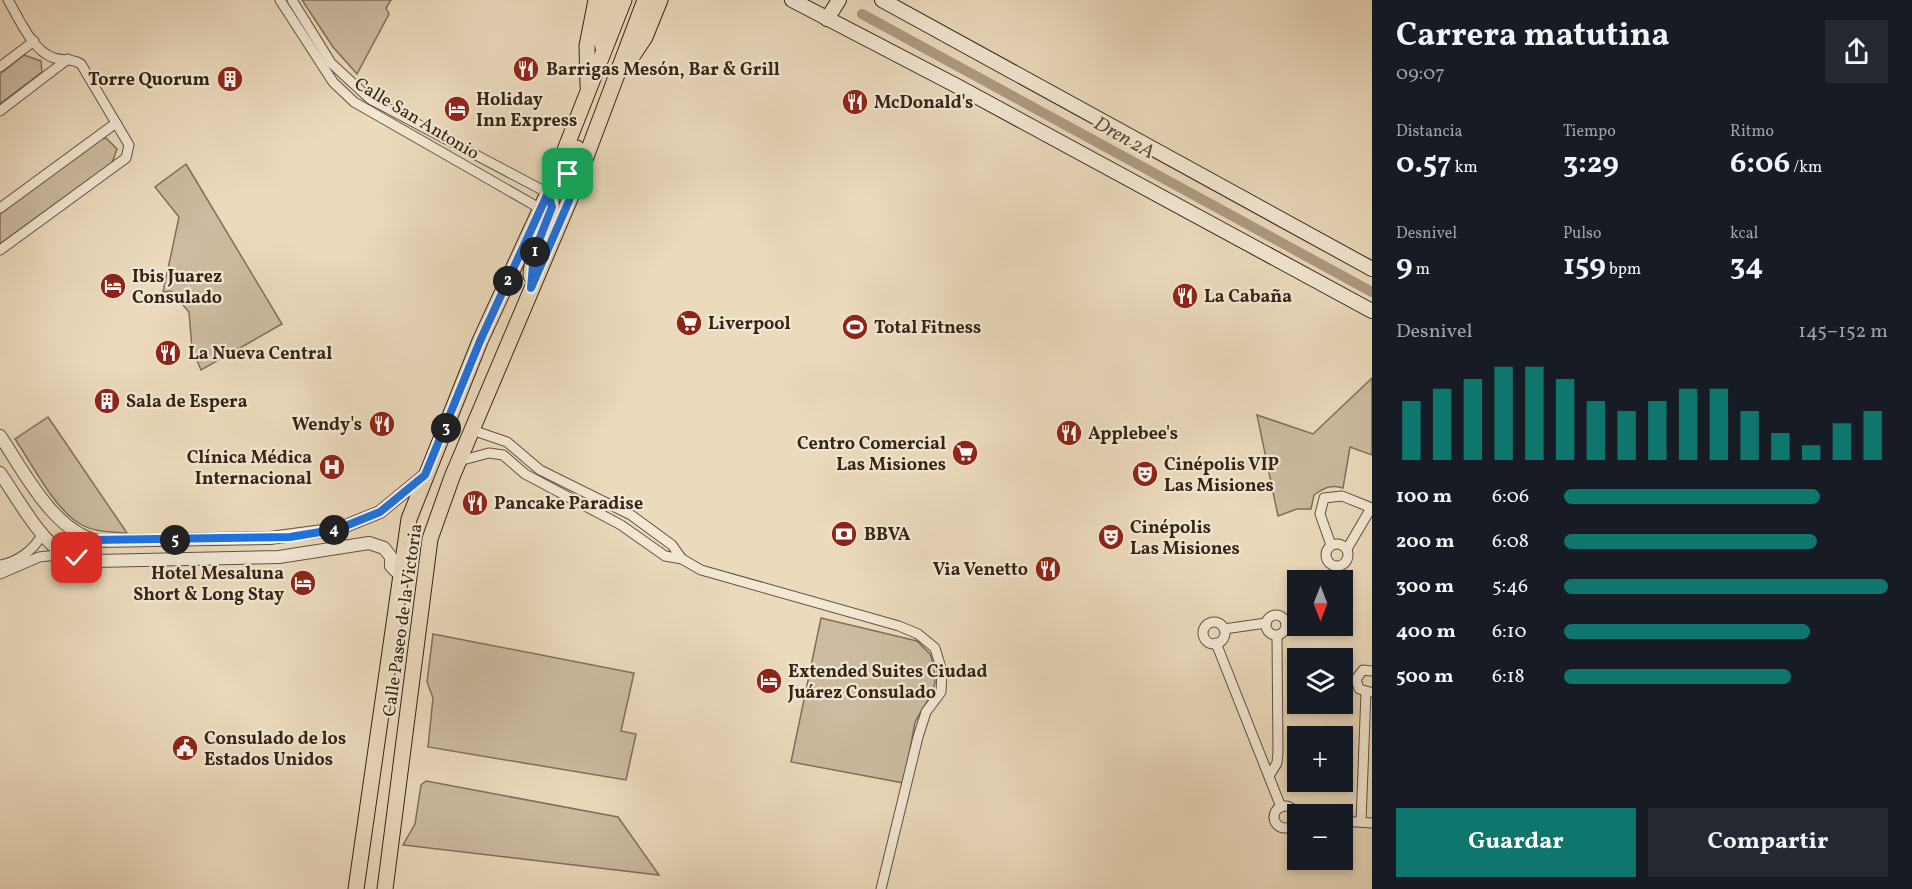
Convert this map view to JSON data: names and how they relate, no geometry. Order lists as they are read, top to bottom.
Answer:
{
  "streets": {
    "main road": ["Calle Paseo de la Victoria"],
    "street": ["Calle San Antonio"]
  },
  "crossings": [
    ["Calle San Antonio", "Calle Paseo de la Victoria"]
  ],
  "water": ["Dren 2A"],
  "places": {
    "restaurant": [
      "Barrigas Mesón, Bar & Grill",
      "McDonald's",
      "La Cabaña",
      "La Nueva Central",
      "Wendy's",
      "Applebee's",
      "Pancake Paradise",
      "Via Venetto"
    ],
    "building": ["Torre Quorum", "Sala de Espera"],
    "hotel": [
      "Holiday Inn Express",
      "Ibis Juarez Consulado",
      "Hotel Mesaluna Short & Long Stay",
      "Extended Suites Ciudad Juárez Consulado"
    ],
    "supermarket": ["Liverpool", "Centro Comercial Las Misiones"],
    "sports": ["Total Fitness"],
    "hospital": ["Clínica Médica Internacional"],
    "theatre": ["Cinépolis VIP Las Misiones", "Cinépolis Las Misiones"],
    "bank": ["BBVA"],
    "public building": ["Consulado de los Estados Unidos"]
  },
  "north": "bottom",
  "page": {
    "heading": ["Carrera matutina", "09:07"],
    "stats": [
      ["Distancia", "0.57 km"],
      ["Tiempo", "3:29"],
      ["Ritmo", "6:06 /km"],
      ["Desnivel", "9 m"],
      ["Pulso", "159 bpm"],
      ["kcal", "34"]
    ],
    "pins": [
      "1",
      "2",
      "3",
      "4",
      "5"
    ],
    "chart": ["Desnivel", "145–152 m"],
    "list": [
      {
        "name": "100 m",
        "note": "6:06"
      },
      {
        "name": "200 m",
        "note": "6:08"
      },
      {
        "name": "300 m",
        "note": "5:46"
      },
      {
        "name": "400 m",
        "note": "6:10"
      },
      {
        "name": "500 m",
        "note": "6:18"
      }
    ],
    "map_buttons": ["+", "−"],
    "buttons": ["Guardar", "Compartir"]
  }
}
